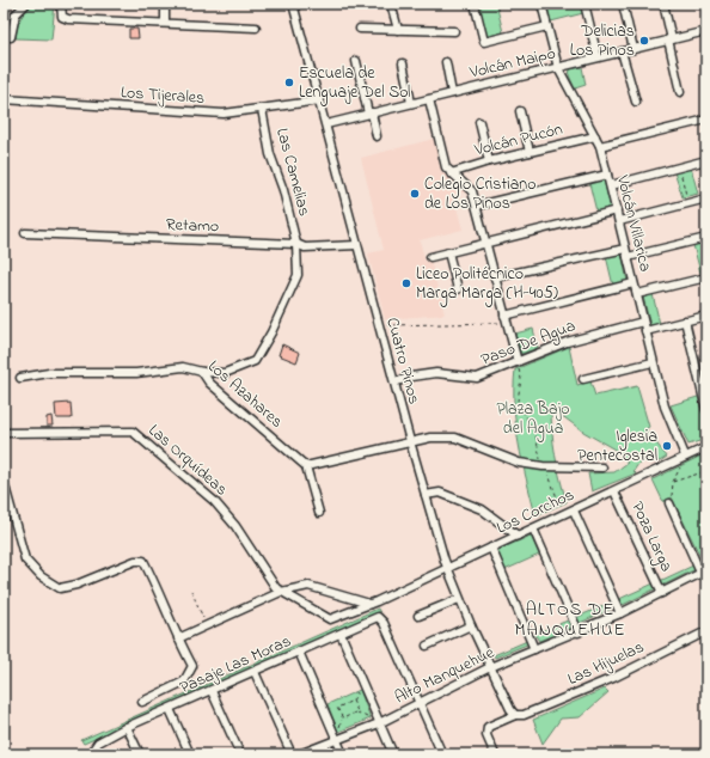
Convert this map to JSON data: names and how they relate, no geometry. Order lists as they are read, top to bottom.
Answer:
{
  "streets": {
    "street": [
      "Volcán Maipo",
      "Los Tijerales",
      "Volcán Pucón",
      "Las Camelias",
      "Volcán Villarica",
      "Retamo",
      "Paso De Agua",
      "Cuatro Pinos",
      "Los Azahares",
      "Las Orquídeas",
      "Los Corchos",
      "Poza Larga",
      "Las Hijuelas",
      "Pasaje Las Moras",
      "Alto Manquehue"
    ]
  },
  "crossings": [
    ["Volcán Maipo", "Volcán Villarica"],
    ["Volcán Maipo", "Cuatro Pinos"],
    ["Los Tijerales", "Las Camelias"],
    ["Los Tijerales", "Cuatro Pinos"],
    ["Volcán Pucón", "Volcán Villarica"],
    ["Las Camelias", "Retamo"],
    ["Las Camelias", "Los Azahares"],
    ["Volcán Villarica", "Paso De Agua"],
    ["Volcán Villarica", "Los Corchos"],
    ["Retamo", "Cuatro Pinos"],
    ["Paso De Agua", "Cuatro Pinos"],
    ["Cuatro Pinos", "Los Corchos"],
    ["Cuatro Pinos", "Las Hijuelas"],
    ["Cuatro Pinos", "Alto Manquehue"],
    ["Las Orquídeas", "Los Corchos"],
    ["Los Corchos", "Poza Larga"],
    ["Poza Larga", "Alto Manquehue"],
    ["Pasaje Las Moras", "Alto Manquehue"]
  ],
  "districts": ["ALTOS DE MANQUEHUE"],
  "parks": ["Plaza Bajo del Agua"],
  "places": [
    "Delicias Los Pinos",
    "Escuela de Lenguaje Del Sol",
    "Colegio Cristiano de Los Pinos",
    "Liceo Politécnico Marga Marga (H-405)",
    "Iglesia Pentecostal"
  ]
}
